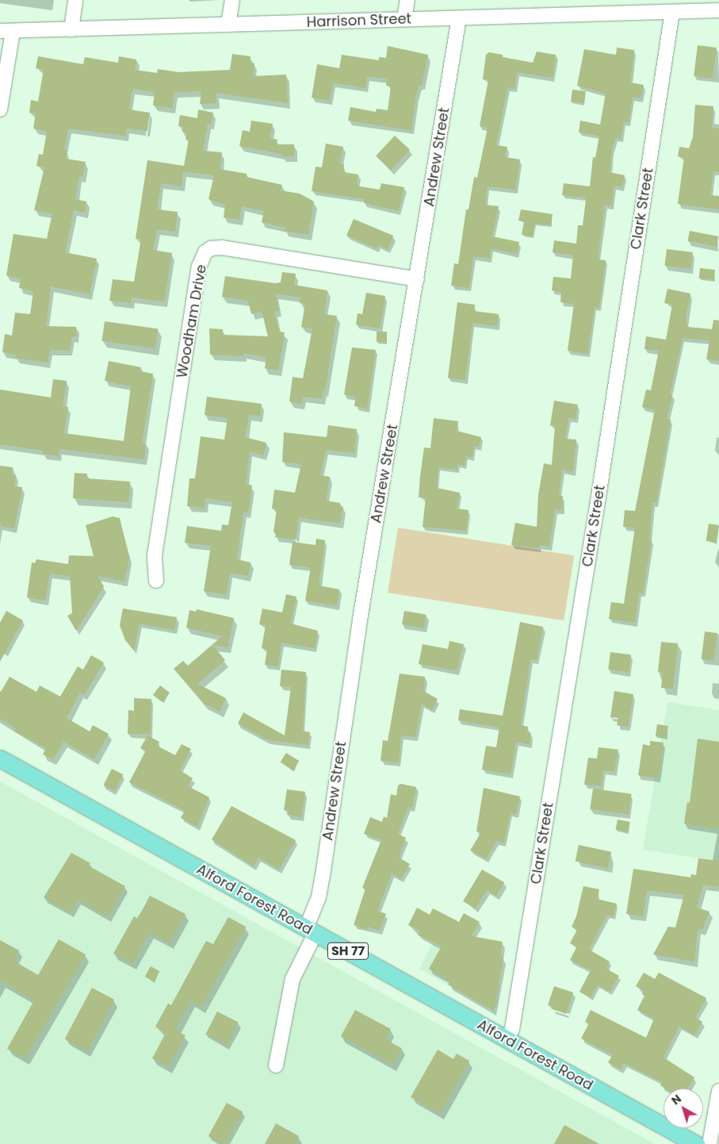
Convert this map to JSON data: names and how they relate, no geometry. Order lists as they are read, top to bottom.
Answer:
{
  "streets": {
    "main road": ["Alford Forest Road", "SH 77"],
    "street": [
      "Harrison Street",
      "Andrew Street",
      "Clark Street",
      "Woodham Drive"
    ]
  },
  "crossings": [
    ["Harrison Street", "Andrew Street"],
    ["Harrison Street", "Clark Street"],
    ["Andrew Street", "Woodham Drive"],
    ["Andrew Street", "Alford Forest Road"],
    ["Clark Street", "Alford Forest Road"]
  ],
  "north": "top left"
}
